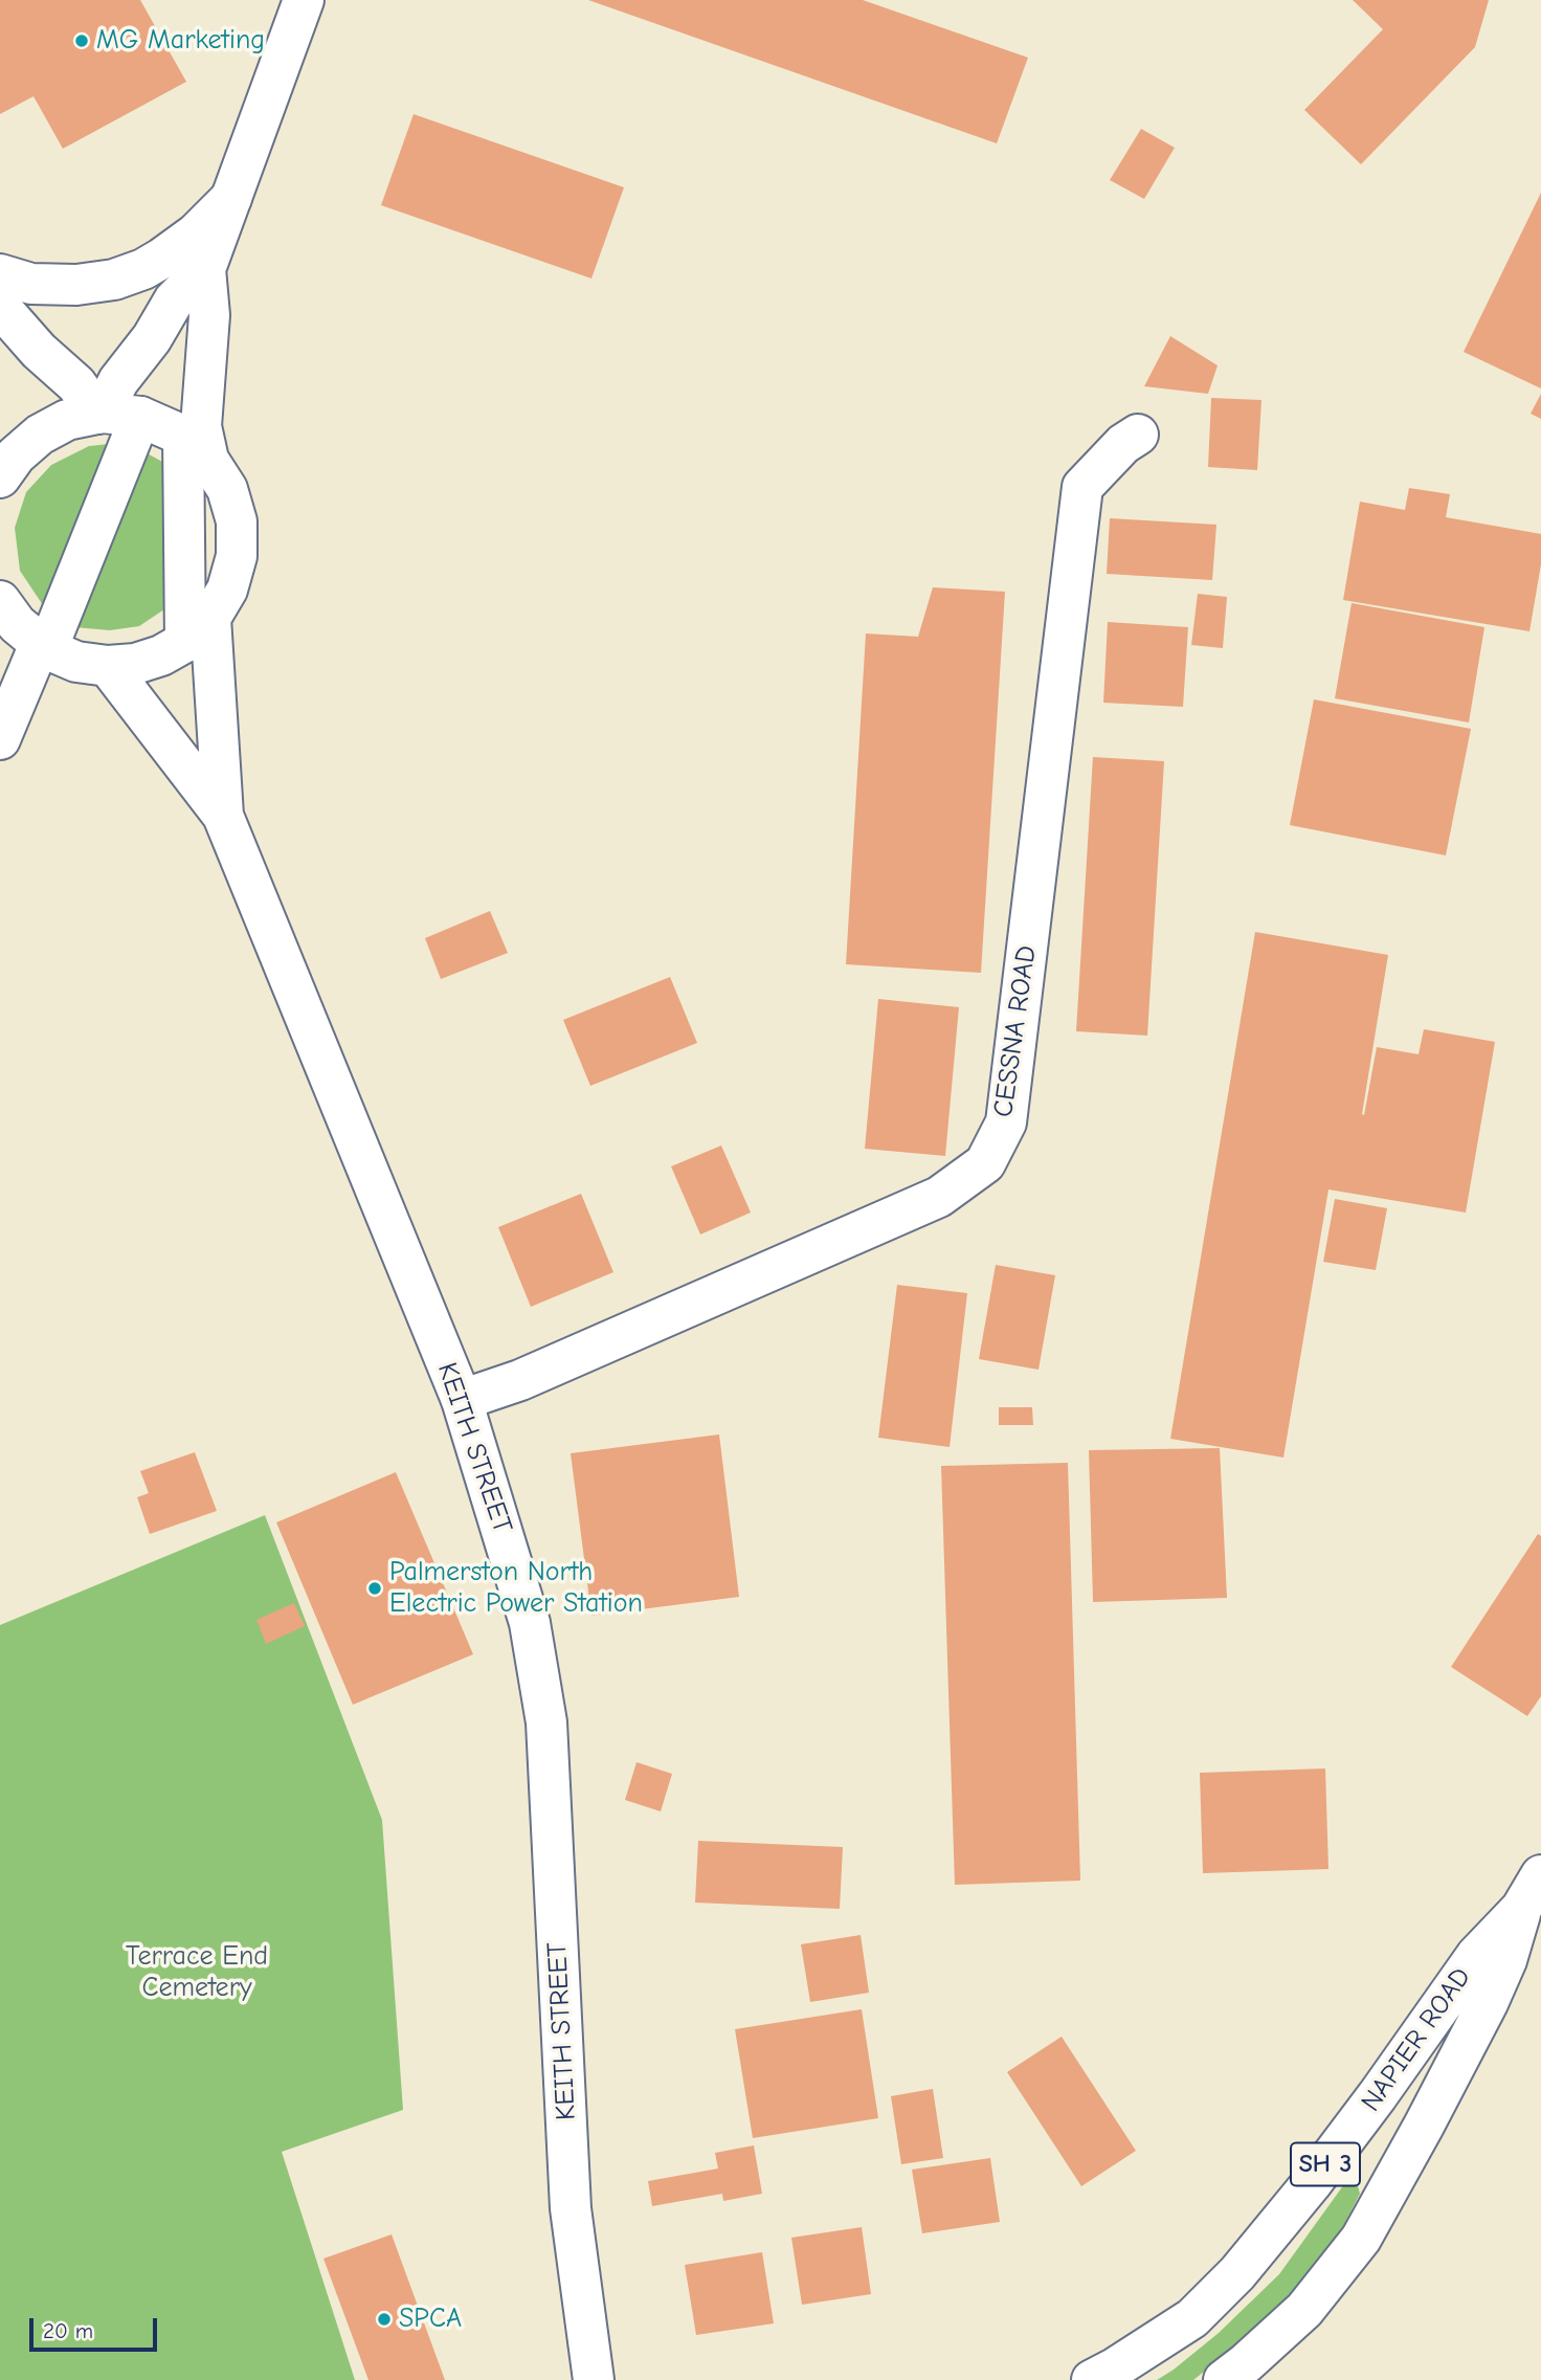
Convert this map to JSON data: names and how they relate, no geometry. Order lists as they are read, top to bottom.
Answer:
{
  "streets": {
    "main road": [
      "CESSNA ROAD",
      "KEITH STREET",
      "NAPIER ROAD",
      "SH 3"
    ]
  },
  "crossings": [
    ["CESSNA ROAD", "KEITH STREET"]
  ],
  "parks": ["Terrace End Cemetery"],
  "places": ["MG Marketing", "Palmerston North Electric Power Station", "SPCA"],
  "scale_bar": "20 m"
}
